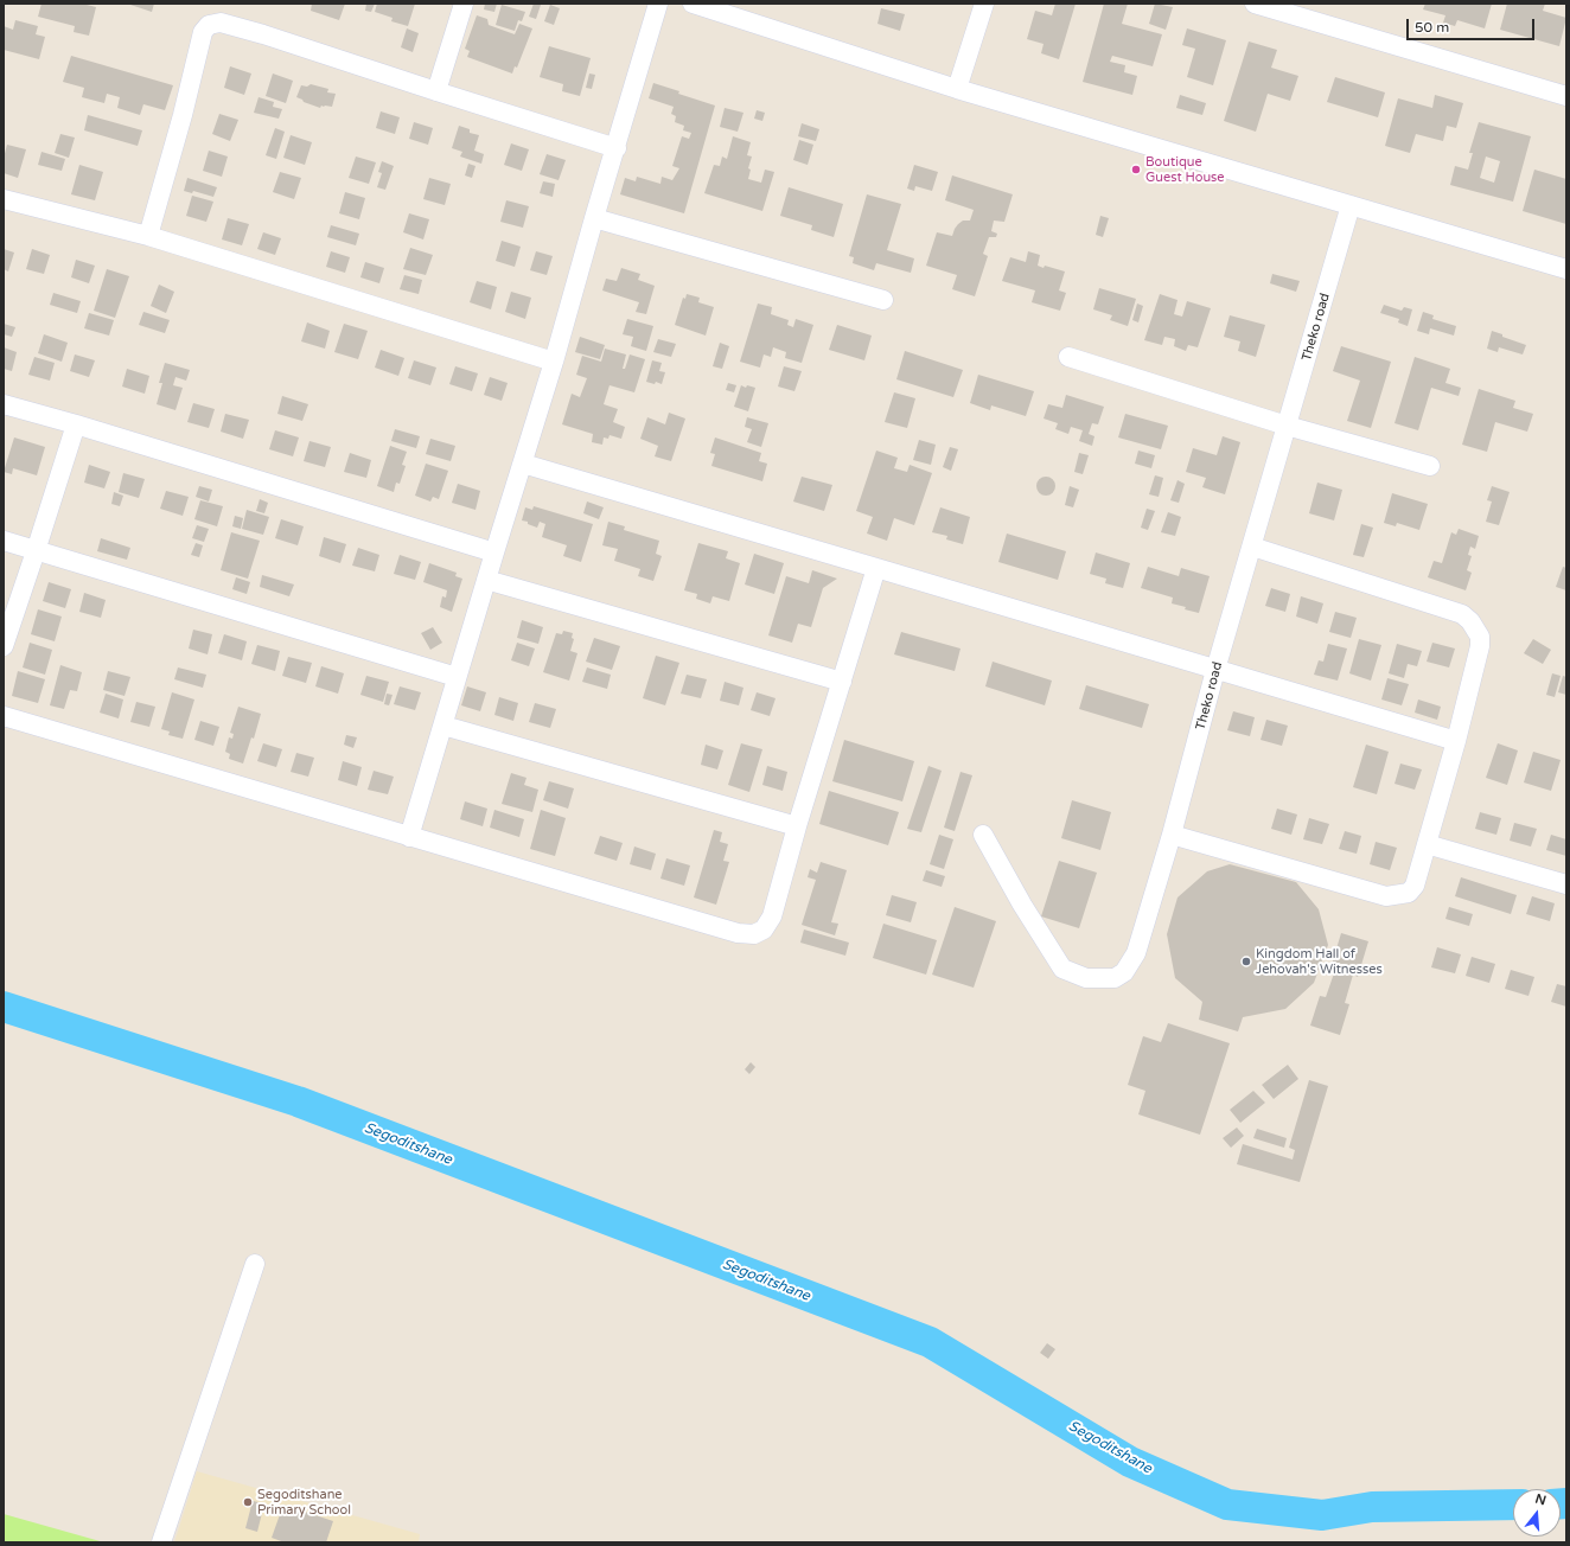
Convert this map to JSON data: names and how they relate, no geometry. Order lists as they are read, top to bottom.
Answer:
{
  "streets": {
    "street": ["Theko road"]
  },
  "water": ["Segoditshane"],
  "places": ["Boutique Guest House", "Kingdom Hall of Jehovah's Witnesses", "Segoditshane Primary School"],
  "scale_bar": "50 m",
  "north": "top"
}
